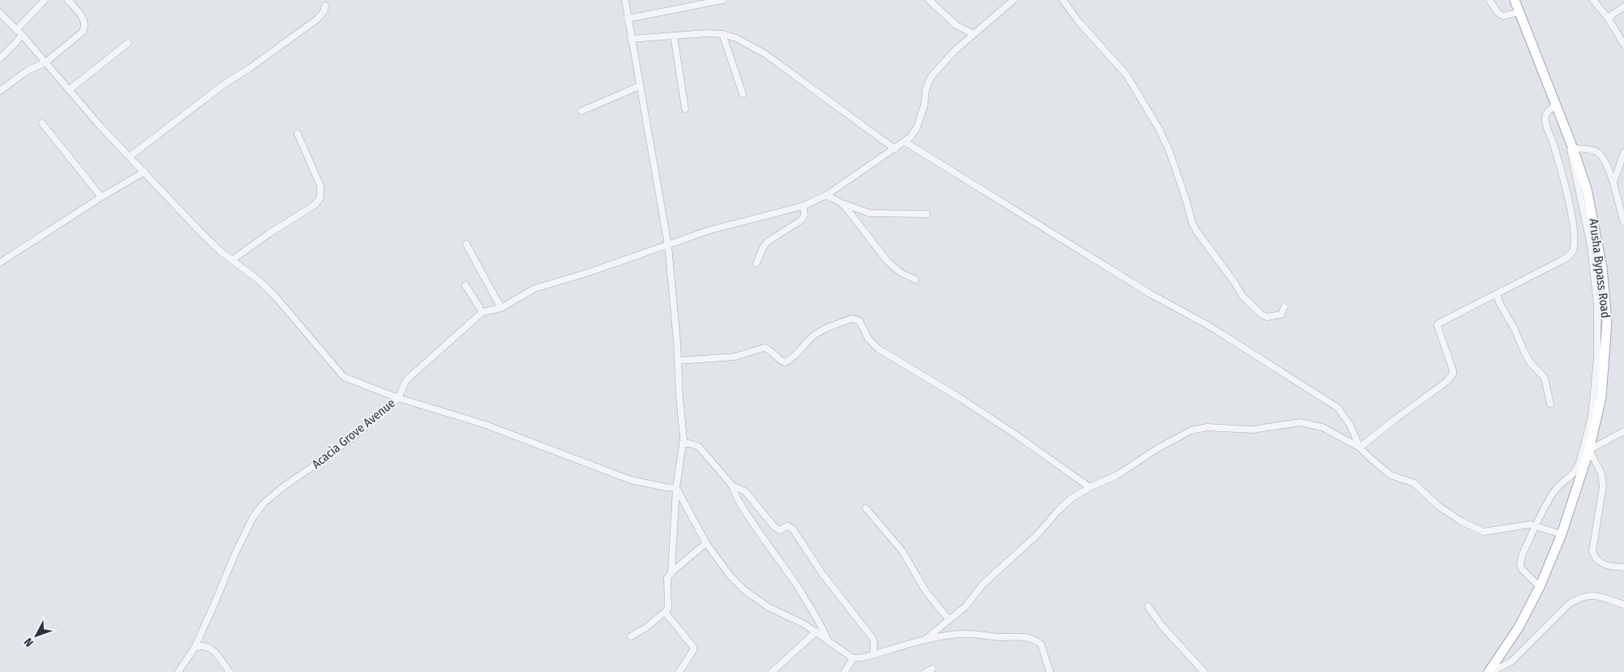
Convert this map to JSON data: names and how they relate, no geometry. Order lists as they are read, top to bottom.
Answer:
{
  "streets": {
    "main road": ["Arusha Bypass Road"],
    "street": ["Acacia Grove Avenue"]
  },
  "north": "bottom left"
}
